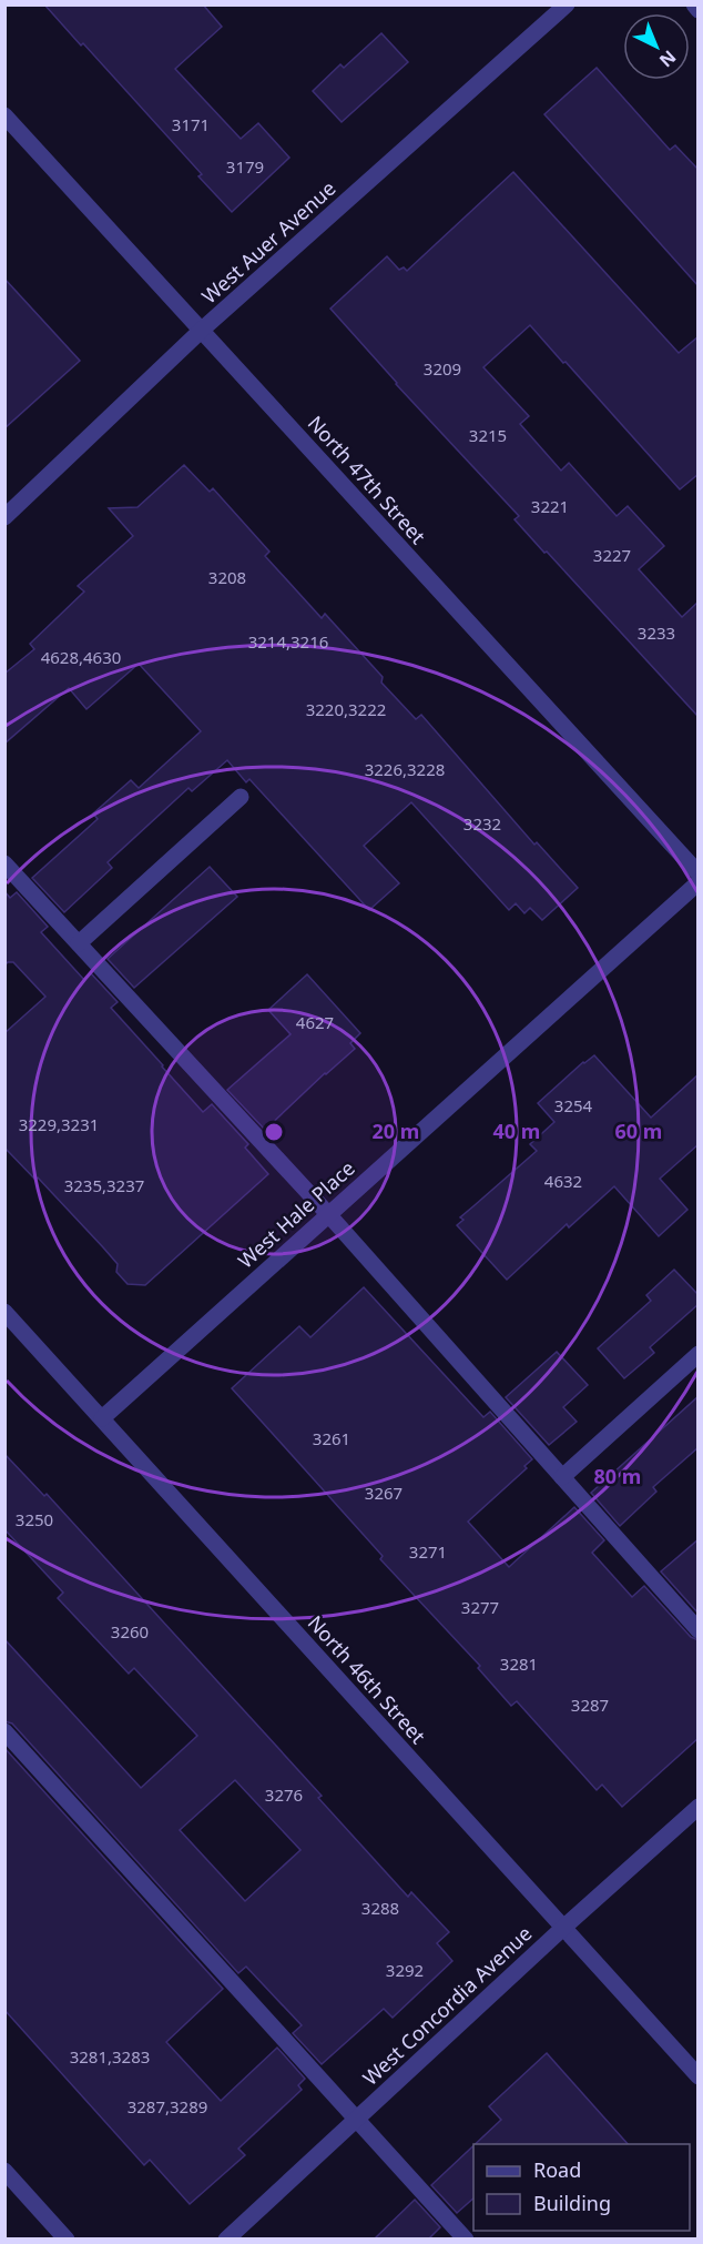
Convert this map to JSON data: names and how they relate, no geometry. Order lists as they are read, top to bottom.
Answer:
{
  "streets": {
    "street": [
      "West Auer Avenue",
      "North 47th Street",
      "West Hale Place",
      "North 46th Street",
      "West Concordia Avenue"
    ]
  },
  "crossings": [
    ["West Auer Avenue", "North 47th Street"],
    ["West Hale Place", "North 46th Street"],
    ["North 46th Street", "West Concordia Avenue"]
  ],
  "house_numbers": [
    "3171",
    "3179",
    "3209",
    "3215",
    "3221",
    "3227",
    "3208",
    "3233",
    "3214,3216",
    "4628,4630",
    "3220,3222",
    "3226,3228",
    "3232",
    "4627",
    "3254",
    "3229,3231",
    "4632",
    "3235,3237",
    "3261",
    "3267",
    "3250",
    "3271",
    "3277",
    "3260",
    "3281",
    "3287",
    "3276",
    "3288",
    "3292",
    "3281,3283",
    "3287,3289"
  ],
  "legend": ["Road", "Building"],
  "north": "bottom right",
  "rings": [
    "20 m",
    "40 m",
    "60 m",
    "80 m"
  ]
}
